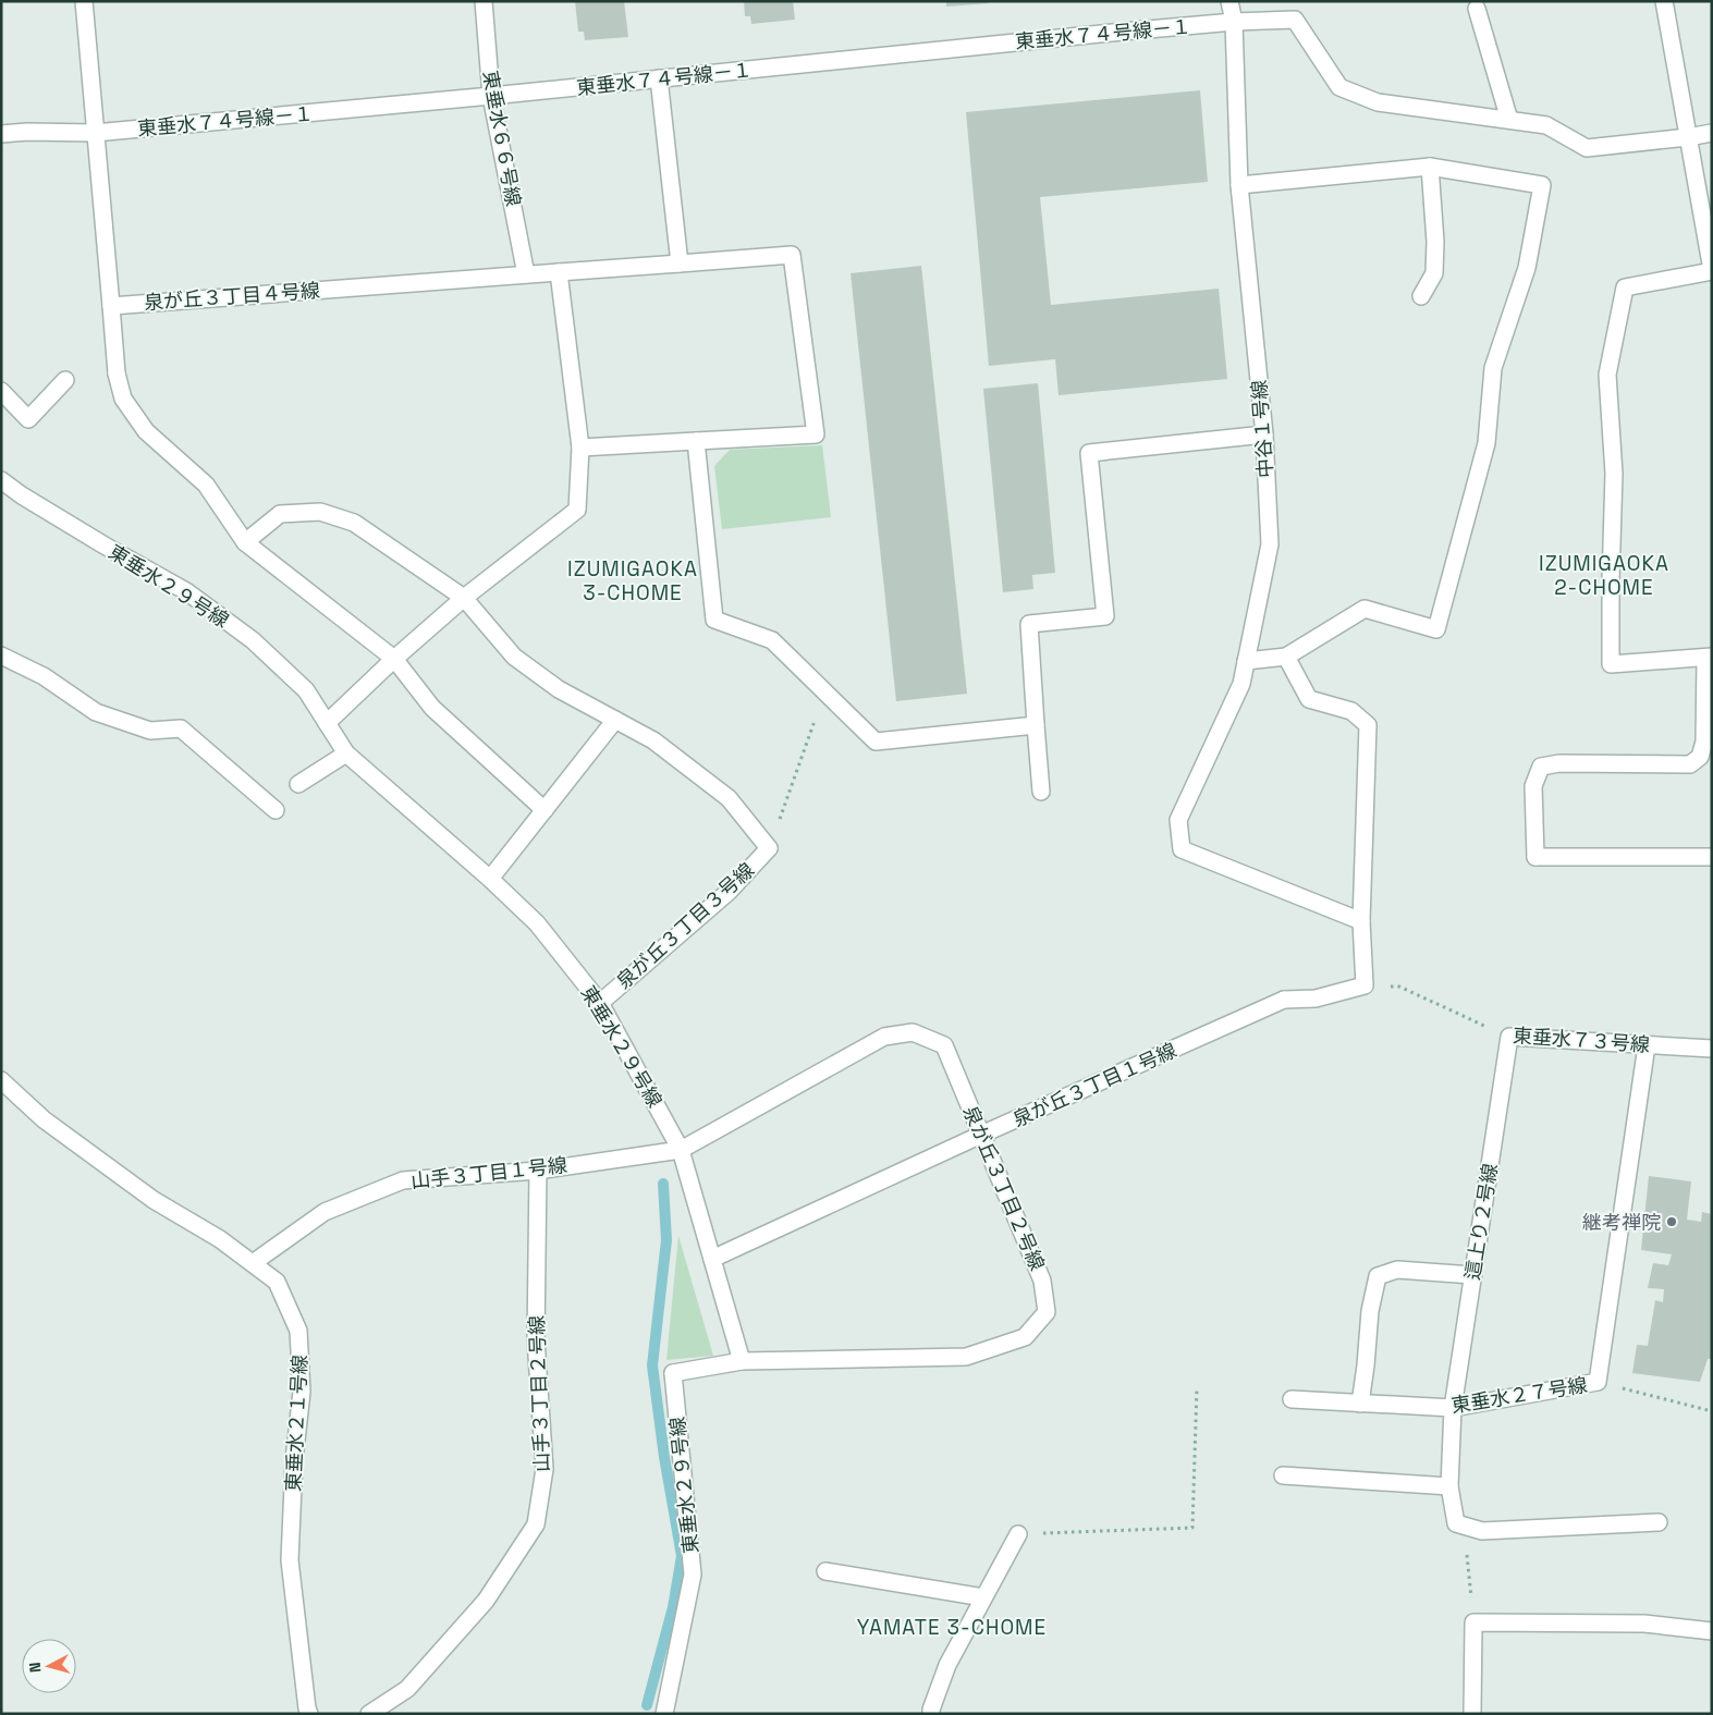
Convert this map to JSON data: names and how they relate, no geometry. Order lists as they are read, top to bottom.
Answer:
{
  "streets": {
    "street": [
      "東垂水７４号線－１",
      "東垂水６６号線",
      "泉が丘３丁目４号線",
      "中谷１号線",
      "東垂水２９号線",
      "泉が丘３丁目３号線",
      "東垂水７３号線",
      "泉が丘３丁目１号線",
      "山手３丁目１号線",
      "泉が丘３丁目２号線",
      "這上り２号線",
      "山手３丁目２号線",
      "東垂水２７号線",
      "東垂水２１号線"
    ]
  },
  "crossings": [
    ["東垂水７４号線－１", "東垂水６６号線"],
    ["東垂水７４号線－１", "中谷１号線"],
    ["東垂水６６号線", "泉が丘３丁目４号線"],
    ["東垂水２９号線", "泉が丘３丁目３号線"],
    ["東垂水２９号線", "泉が丘３丁目１号線"],
    ["東垂水２９号線", "山手３丁目１号線"],
    ["東垂水２９号線", "泉が丘３丁目２号線"],
    ["東垂水７３号線", "泉が丘３丁目１号線"],
    ["東垂水７３号線", "這上り２号線"],
    ["泉が丘３丁目１号線", "泉が丘３丁目２号線"],
    ["山手３丁目１号線", "泉が丘３丁目２号線"],
    ["山手３丁目１号線", "山手３丁目２号線"],
    ["山手３丁目１号線", "東垂水２１号線"],
    ["這上り２号線", "東垂水２７号線"]
  ],
  "districts": ["IZUMIGAOKA 2-CHOME", "IZUMIGAOKA 3-CHOME", "YAMATE 3-CHOME"],
  "places": ["継考禅院"],
  "north": "left"
}
